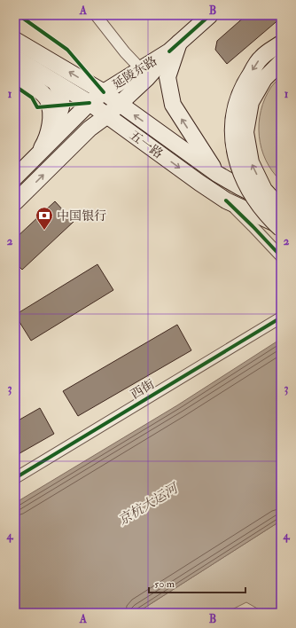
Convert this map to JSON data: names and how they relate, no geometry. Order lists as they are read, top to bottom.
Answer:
{
  "streets": {
    "main road": ["延陵东路", "五一路"],
    "street": ["西街"]
  },
  "crossings": [
    ["延陵东路", "五一路"]
  ],
  "water": ["京杭大运河"],
  "places": {
    "bank": ["中国银行"]
  },
  "scale_bar": "50 m",
  "grid": {
    "columns": ["A", "B"],
    "rows": [
      "1",
      "2",
      "3",
      "4"
    ]
  }
}
